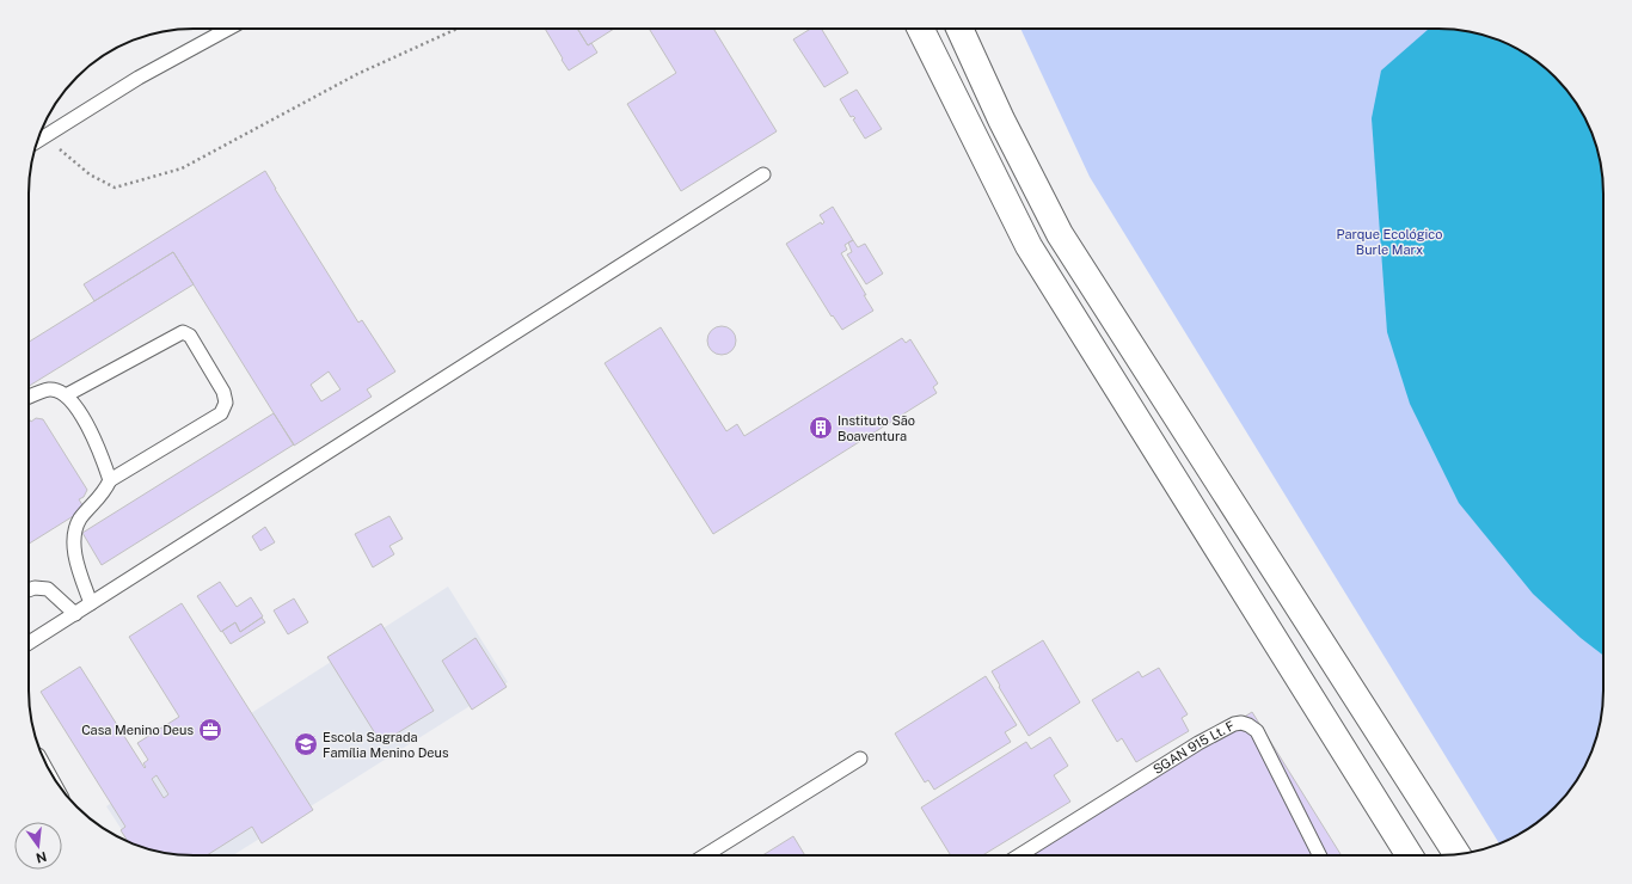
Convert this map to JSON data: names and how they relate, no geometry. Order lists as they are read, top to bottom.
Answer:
{
  "streets": {
    "lane": ["SGAN 915 Lt. F"]
  },
  "parks": ["Parque Ecológico Burle Marx"],
  "places": {
    "building": ["Instituto São Boaventura"],
    "office": ["Casa Menino Deus"],
    "school or university": ["Escola Sagrada Família Menino Deus"]
  },
  "north": "bottom"
}
